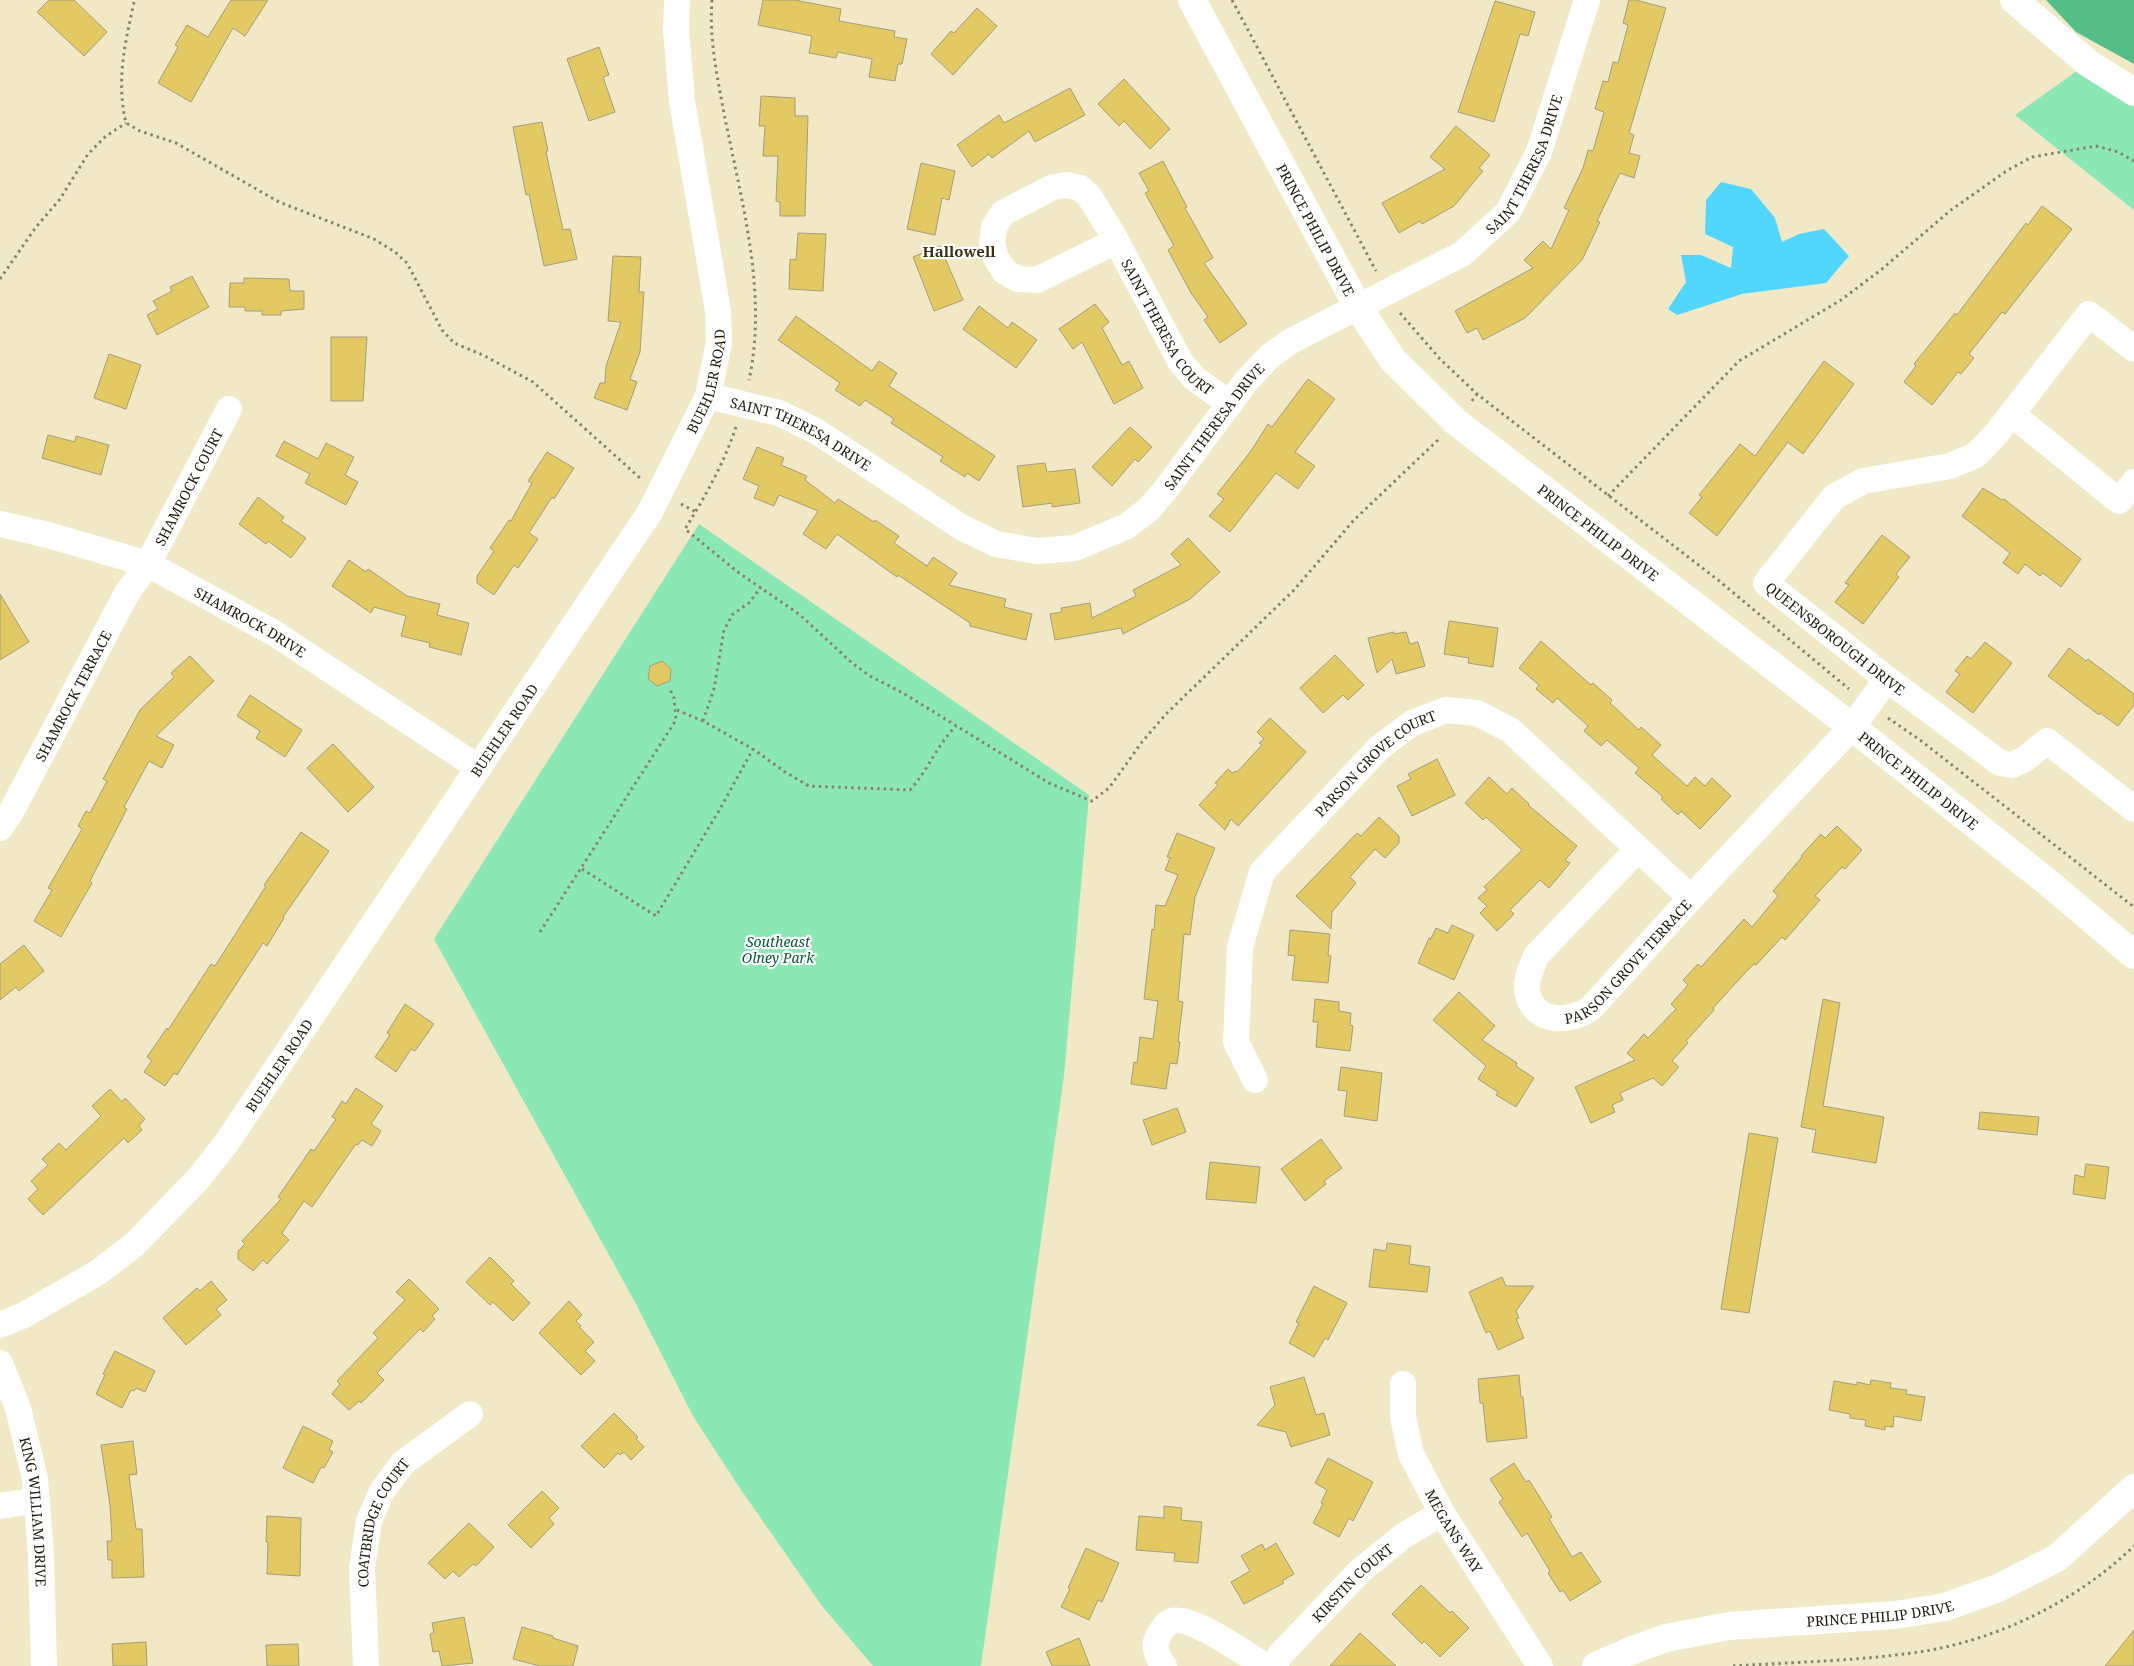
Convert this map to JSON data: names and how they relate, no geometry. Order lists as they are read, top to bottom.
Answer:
{
  "streets": {
    "street": [
      "SAINT THERESA DRIVE",
      "PRINCE PHILIP DRIVE",
      "SAINT THERESA COURT",
      "BUEHLER ROAD",
      "SHAMROCK COURT",
      "SHAMROCK DRIVE",
      "QUEENSBOROUGH DRIVE",
      "SHAMROCK TERRACE",
      "PARSON GROVE COURT",
      "PARSON GROVE TERRACE",
      "KING WILLIAM DRIVE",
      "COATBRIDGE COURT",
      "MEGANS WAY",
      "KIRSTIN COURT"
    ]
  },
  "crossings": [
    ["SAINT THERESA DRIVE", "PRINCE PHILIP DRIVE"],
    ["SAINT THERESA DRIVE", "SAINT THERESA COURT"],
    ["SAINT THERESA DRIVE", "BUEHLER ROAD"],
    ["PRINCE PHILIP DRIVE", "PARSON GROVE TERRACE"],
    ["BUEHLER ROAD", "SHAMROCK DRIVE"],
    ["SHAMROCK COURT", "SHAMROCK DRIVE"],
    ["SHAMROCK COURT", "SHAMROCK TERRACE"],
    ["SHAMROCK DRIVE", "SHAMROCK TERRACE"],
    ["QUEENSBOROUGH DRIVE", "PARSON GROVE TERRACE"],
    ["PARSON GROVE COURT", "PARSON GROVE TERRACE"],
    ["MEGANS WAY", "KIRSTIN COURT"]
  ],
  "districts": ["Hallowell"],
  "parks": ["Southeast Olney Park"]
}
